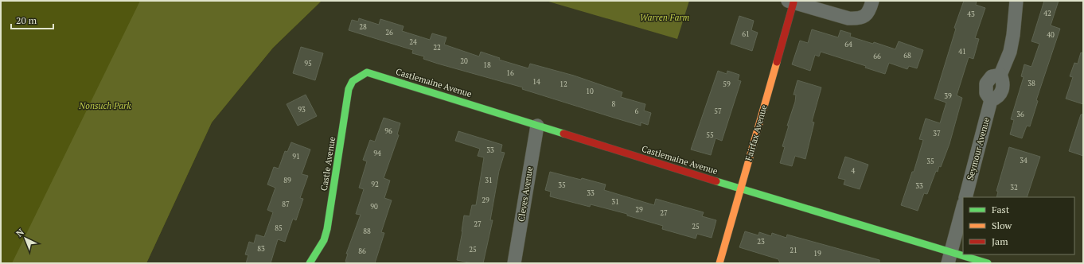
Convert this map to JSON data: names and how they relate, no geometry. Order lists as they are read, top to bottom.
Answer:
{
  "streets": {
    "street": [
      "Castlemaine Avenue",
      "Fairfax Avenue",
      "Seymour Avenue",
      "Castle Avenue",
      "Cleves Avenue"
    ]
  },
  "crossings": [
    ["Castlemaine Avenue", "Fairfax Avenue"],
    ["Castlemaine Avenue", "Castle Avenue"],
    ["Castlemaine Avenue", "Cleves Avenue"]
  ],
  "parks": ["Warren Farm", "Nonsuch Park"],
  "house_numbers": [
    "42",
    "43",
    "28",
    "26",
    "61",
    "40",
    "24",
    "64",
    "22",
    "41",
    "68",
    "66",
    "20",
    "95",
    "18",
    "16",
    "14",
    "38",
    "12",
    "59",
    "10",
    "39",
    "8",
    "93",
    "6",
    "57",
    "36",
    "96",
    "37",
    "55",
    "33",
    "94",
    "91",
    "34",
    "35",
    "4",
    "89",
    "31",
    "92",
    "35",
    "33",
    "32",
    "33",
    "29",
    "31",
    "87",
    "90",
    "29",
    "27",
    "27",
    "25",
    "85",
    "88",
    "23",
    "83",
    "25",
    "21",
    "86",
    "19"
  ],
  "legend": ["Fast", "Slow", "Jam"],
  "scale_bar": "20 m",
  "north": "top left"
}
